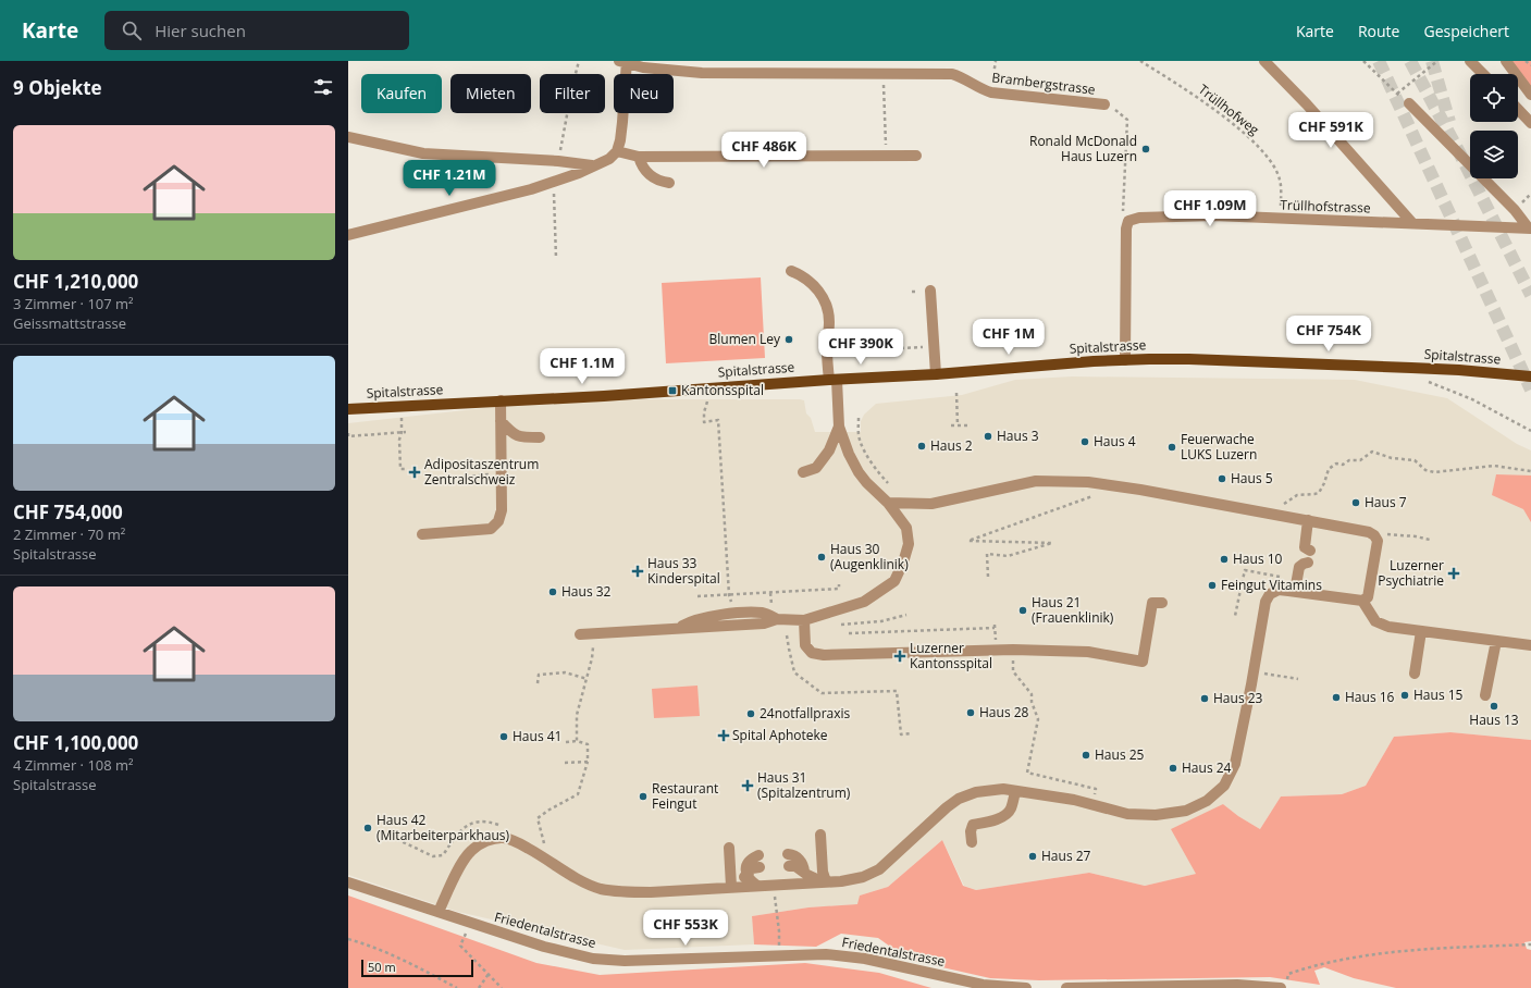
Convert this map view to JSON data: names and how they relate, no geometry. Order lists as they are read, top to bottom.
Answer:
{
  "streets": {
    "main road": ["Spitalstrasse"],
    "street": ["Brambergstrasse", "Trüllhofstrasse", "Friedentalstrasse"],
    "path": ["Trüllhofweg"]
  },
  "crossings": [
    ["Trüllhofweg", "Trüllhofstrasse"],
    ["Trüllhofstrasse", "Spitalstrasse"]
  ],
  "places": {
    "other": [
      "Ronald McDonald Haus Luzern",
      "Blumen Ley",
      "Haus 3",
      "Haus 4",
      "Haus 2",
      "Feuerwache LUKS Luzern",
      "Haus 5",
      "Haus 7",
      "Haus 30 (Augenklinik)",
      "Haus 10",
      "Feingut Vitamins",
      "Haus 32",
      "Haus 21 (Frauenklinik)",
      "Haus 15",
      "Haus 16",
      "Haus 23",
      "Haus 13",
      "Haus 28",
      "24notfallpraxis",
      "Haus 41",
      "Haus 25",
      "Haus 24",
      "Restaurant Feingut",
      "Haus 42 (Mitarbeiterparkhaus)",
      "Haus 27"
    ],
    "transit": ["Kantonsspital"],
    "health": [
      "Adipositaszentrum Zentralschweiz",
      "Haus 33 Kinderspital",
      "Luzerner Psychiatrie",
      "Luzerner Kantonsspital",
      "Spital Aphoteke",
      "Haus 31 (Spitalzentrum)"
    ]
  },
  "scale_bar": "50 m",
  "page": {
    "header": "Karte",
    "search": "Hier suchen",
    "nav": ["Karte", "Route", "Gespeichert"],
    "heading": "9 Objekte",
    "chip": [
      "Kaufen",
      "Mieten",
      "Filter",
      "Neu"
    ],
    "price": [
      "CHF 591K",
      "CHF 486K",
      "CHF 1.21M",
      "CHF 1.09M",
      "CHF 754K",
      "CHF 1M",
      "CHF 390K",
      "CHF 1.1M",
      "CHF 553K"
    ],
    "list": [
      {
        "name": "CHF 1,210,000",
        "note": "3 Zimmer · 107 m² · Geissmattstrasse"
      },
      {
        "name": "CHF 754,000",
        "note": "2 Zimmer · 70 m² · Spitalstrasse"
      },
      {
        "name": "CHF 1,100,000",
        "note": "4 Zimmer · 108 m² · Spitalstrasse"
      }
    ],
    "scale": "50 m"
  }
}
